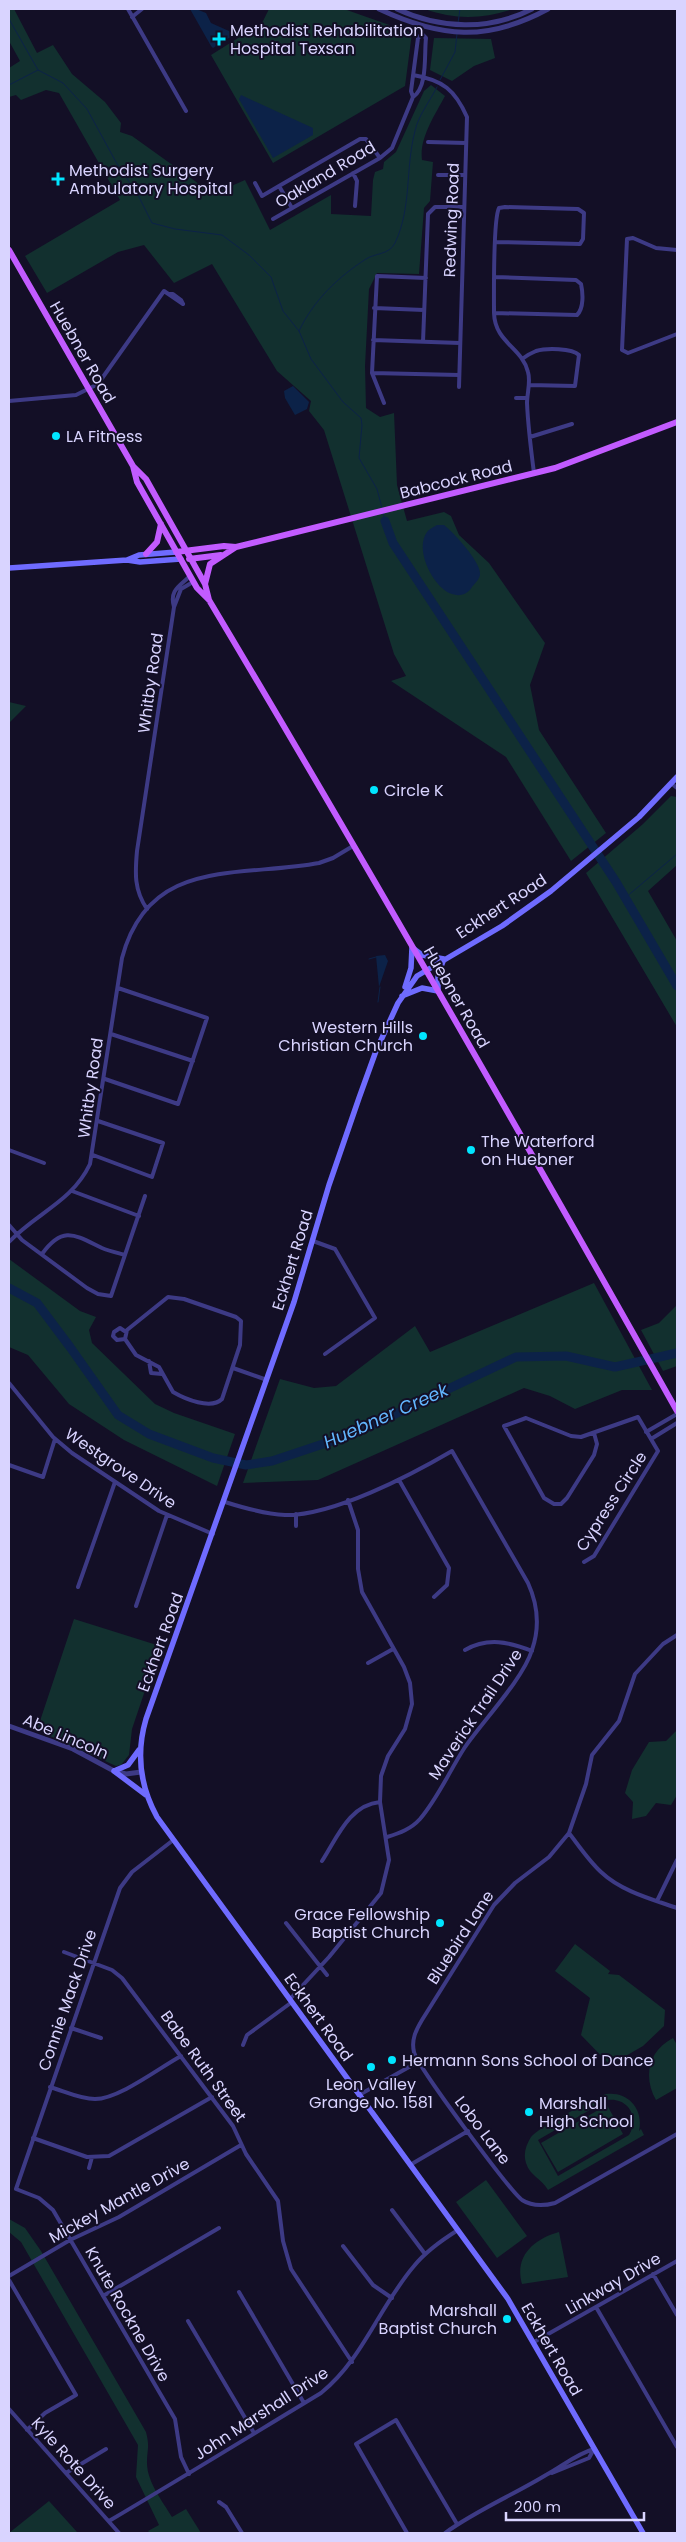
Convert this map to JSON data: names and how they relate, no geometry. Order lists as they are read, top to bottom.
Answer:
{
  "streets": {
    "main road": ["Huebner Road", "Babcock Road", "Eckhert Road"],
    "street": [
      "Oakland Road",
      "Redwing Road",
      "Whitby Road",
      "Westgrove Drive",
      "Cypress Circle",
      "Maverick Trail Drive",
      "Abe Lincoln",
      "Bluebird Lane",
      "Connie Mack Drive",
      "Babe Ruth Street",
      "Lobo Lane",
      "Mickey Mantle Drive",
      "Linkway Drive",
      "Knute Rockne Drive",
      "John Marshall Drive",
      "Kyle Rote Drive"
    ]
  },
  "crossings": [
    ["Oakland Road", "Redwing Road"],
    ["Huebner Road", "Babcock Road"],
    ["Huebner Road", "Whitby Road"],
    ["Huebner Road", "Eckhert Road"],
    ["Eckhert Road", "Westgrove Drive"],
    ["Eckhert Road", "Abe Lincoln"],
    ["Eckhert Road", "Connie Mack Drive"],
    ["Eckhert Road", "Linkway Drive"],
    ["Eckhert Road", "John Marshall Drive"],
    ["Bluebird Lane", "Lobo Lane"],
    ["Connie Mack Drive", "Babe Ruth Street"],
    ["Connie Mack Drive", "Knute Rockne Drive"],
    ["Babe Ruth Street", "Mickey Mantle Drive"],
    ["Babe Ruth Street", "John Marshall Drive"],
    ["Mickey Mantle Drive", "Knute Rockne Drive"],
    ["Knute Rockne Drive", "John Marshall Drive"],
    ["John Marshall Drive", "Kyle Rote Drive"]
  ],
  "water": ["Huebner Creek"],
  "places": {
    "health": ["Methodist Rehabilitation Hospital Texsan", "Methodist Surgery Ambulatory Hospital"],
    "other": [
      "LA Fitness",
      "Circle K",
      "Western Hills Christian Church",
      "The Waterford on Huebner",
      "Grace Fellowship Baptist Church",
      "Hermann Sons School of Dance",
      "Leon Valley Grange No. 1581",
      "Marshall High School",
      "Marshall Baptist Church"
    ]
  },
  "scale_bar": "200 m"
}
